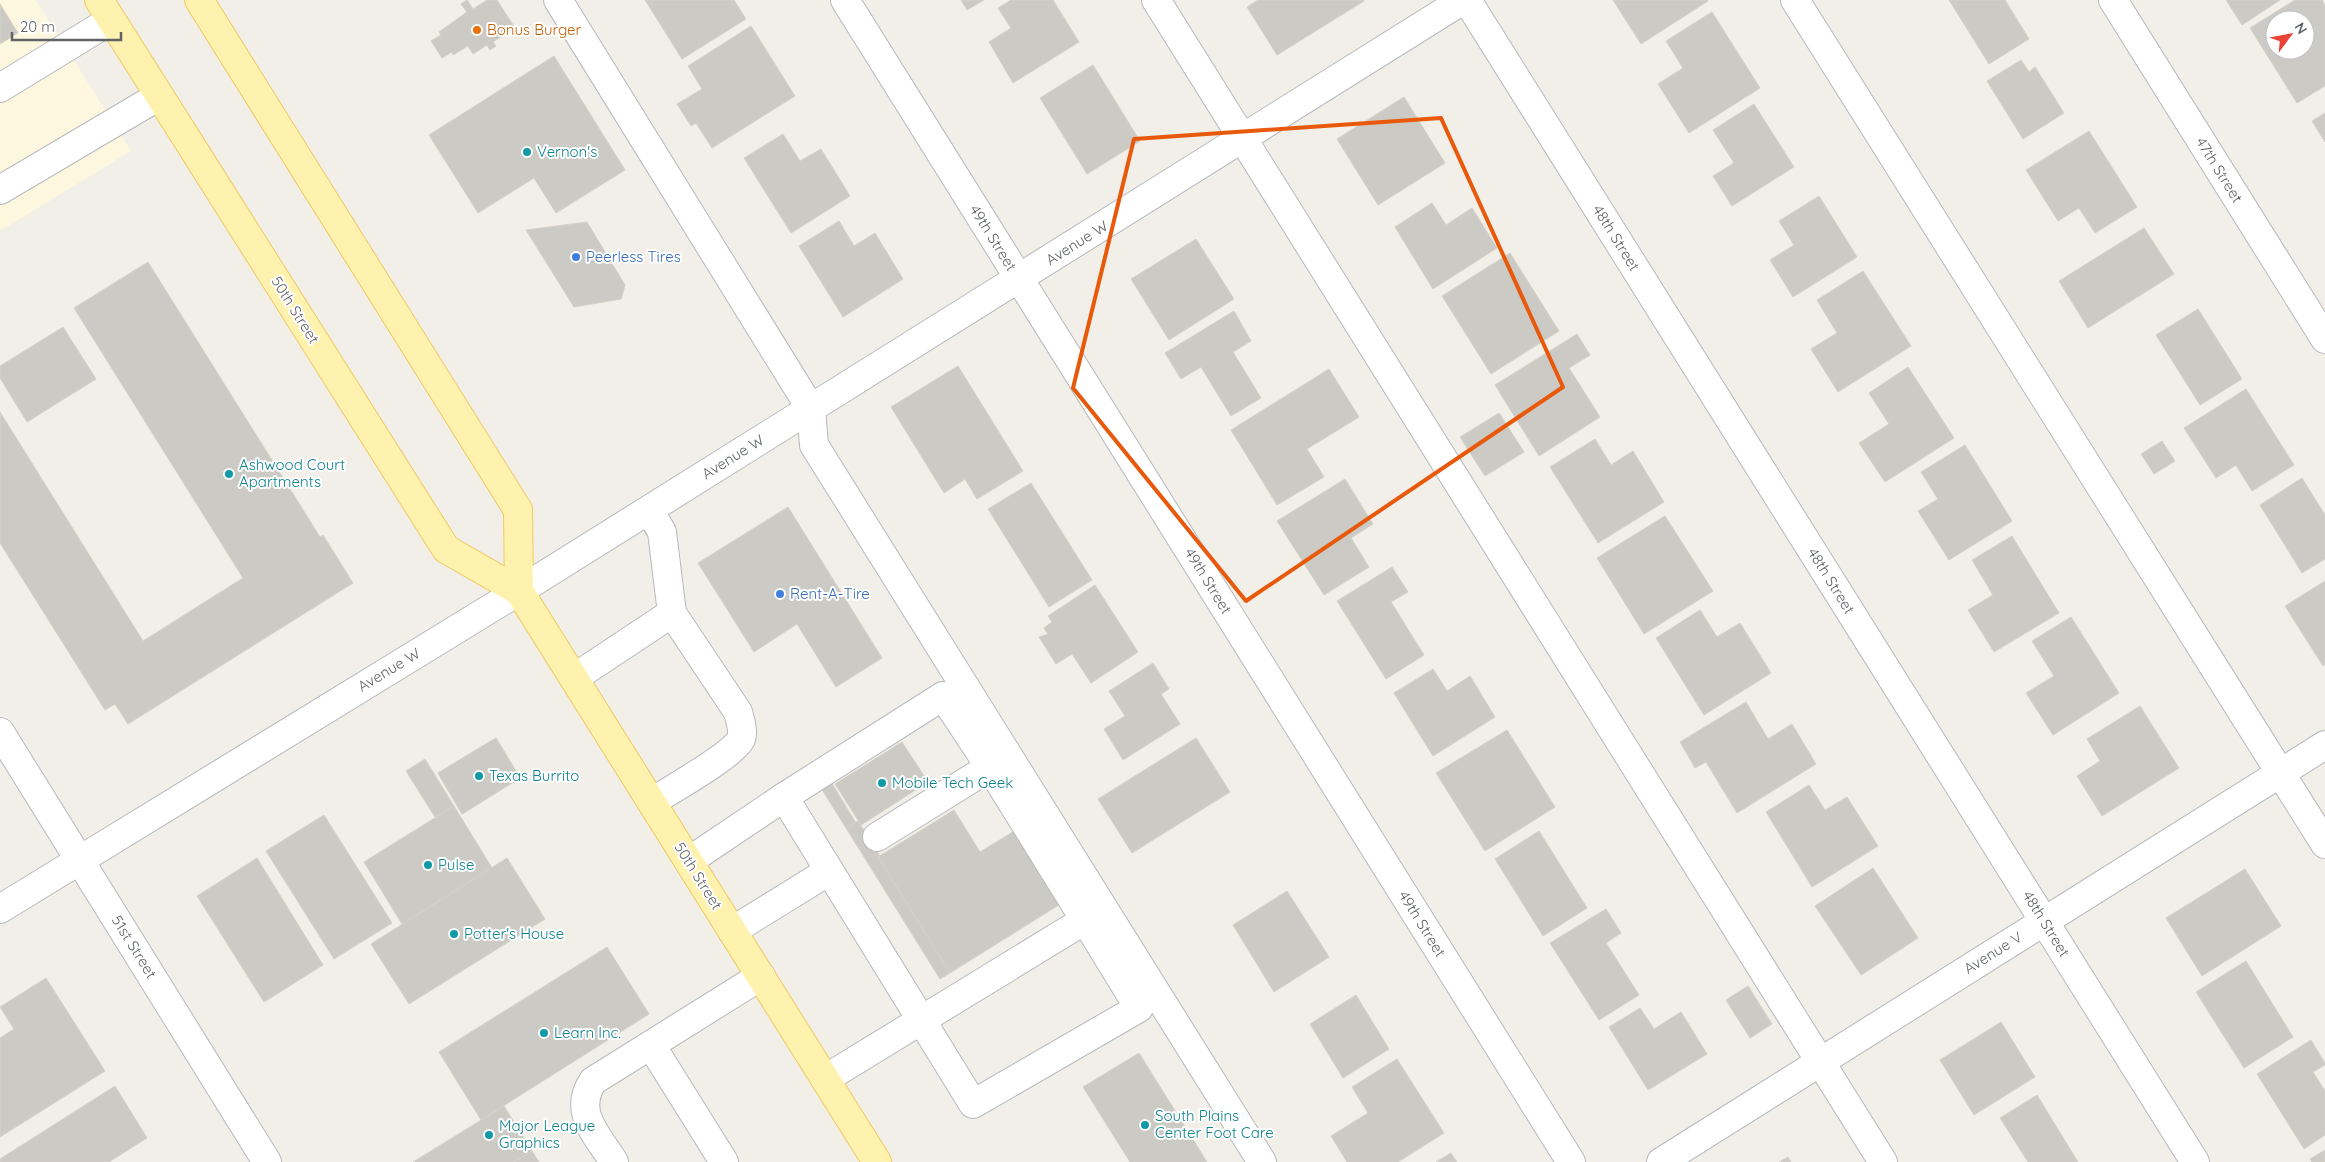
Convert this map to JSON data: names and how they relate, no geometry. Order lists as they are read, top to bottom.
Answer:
{
  "streets": {
    "main road": ["50th Street"],
    "street": [
      "47th Street",
      "49th Street",
      "48th Street",
      "Avenue W",
      "51st Street",
      "Avenue V"
    ]
  },
  "crossings": [
    ["49th Street", "Avenue W"],
    ["48th Street", "Avenue V"],
    ["Avenue W", "50th Street"],
    ["Avenue W", "51st Street"]
  ],
  "places": [
    "Bonus Burger",
    "Vernon's",
    "Peerless Tires",
    "Ashwood Court Apartments",
    "Rent-A-Tire",
    "Texas Burrito",
    "Mobile Tech Geek",
    "Pulse",
    "Potter's House",
    "Learn Inc.",
    "South Plains Center Foot Care",
    "Major League Graphics"
  ],
  "scale_bar": "20 m",
  "north": "top right"
}
